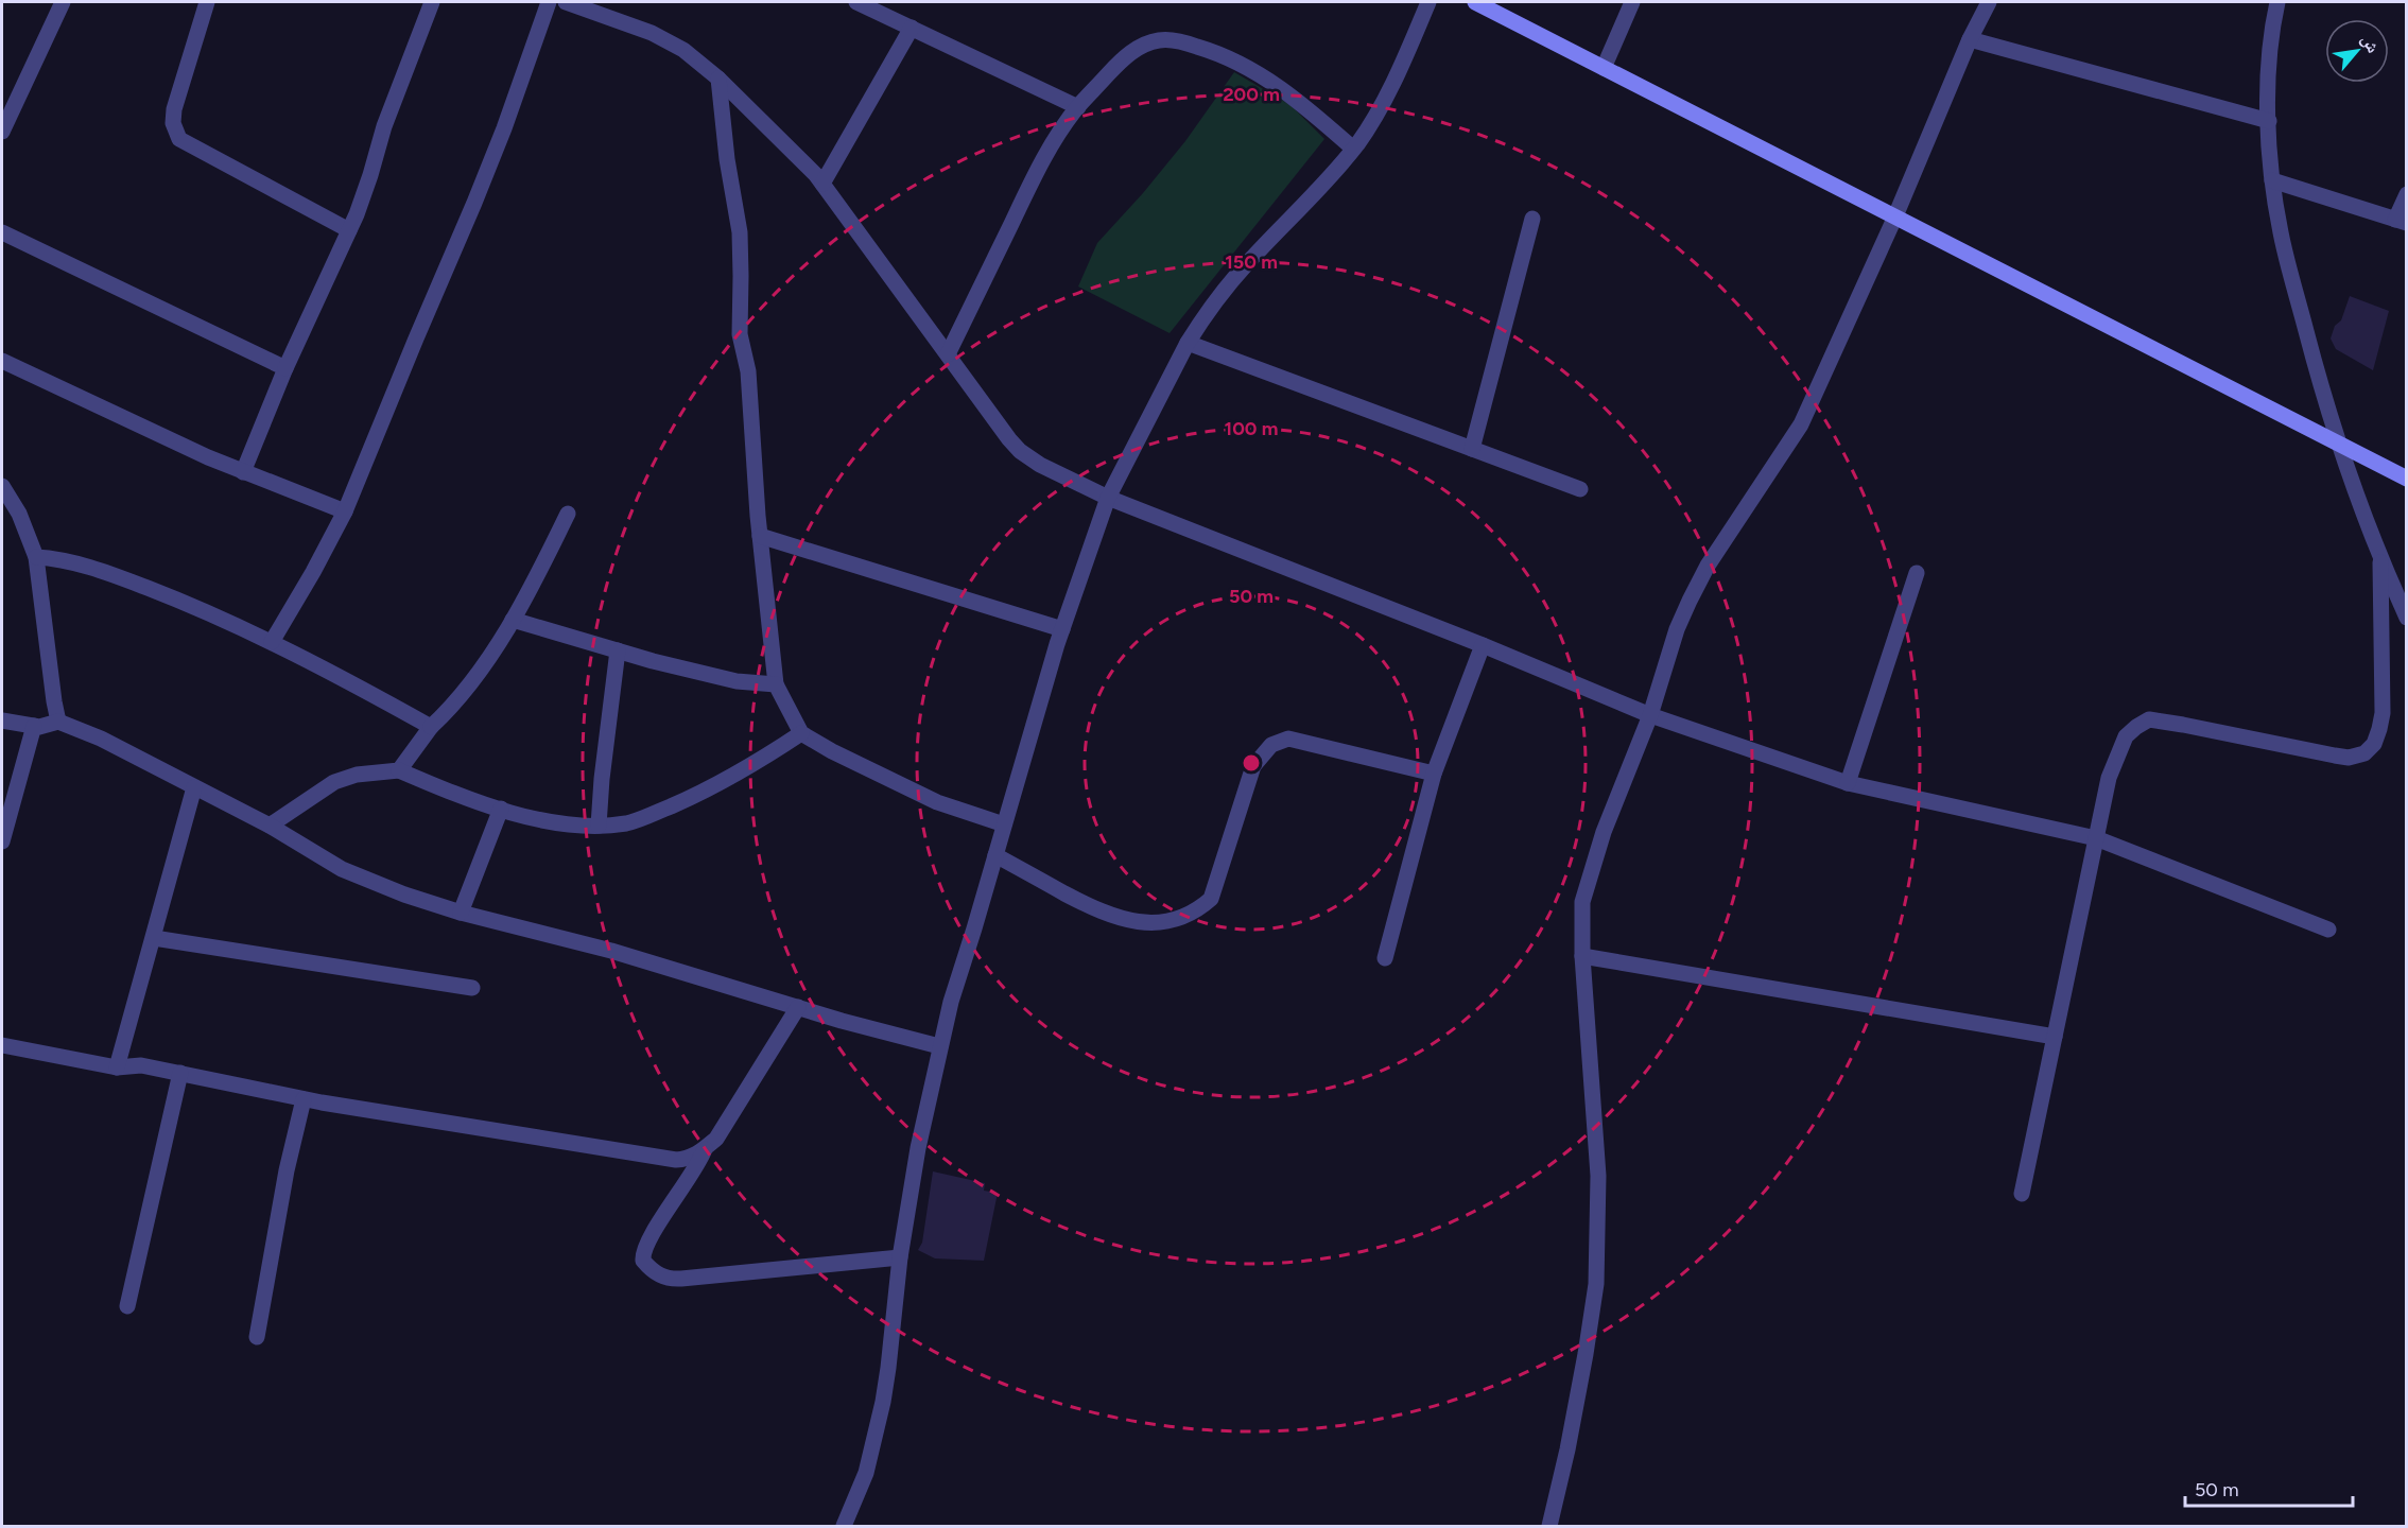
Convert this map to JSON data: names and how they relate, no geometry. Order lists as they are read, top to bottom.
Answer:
{
  "scale_bar": "50 m",
  "north": "top right",
  "rings": [
    "200 m",
    "150 m",
    "100 m",
    "50 m"
  ]
}
